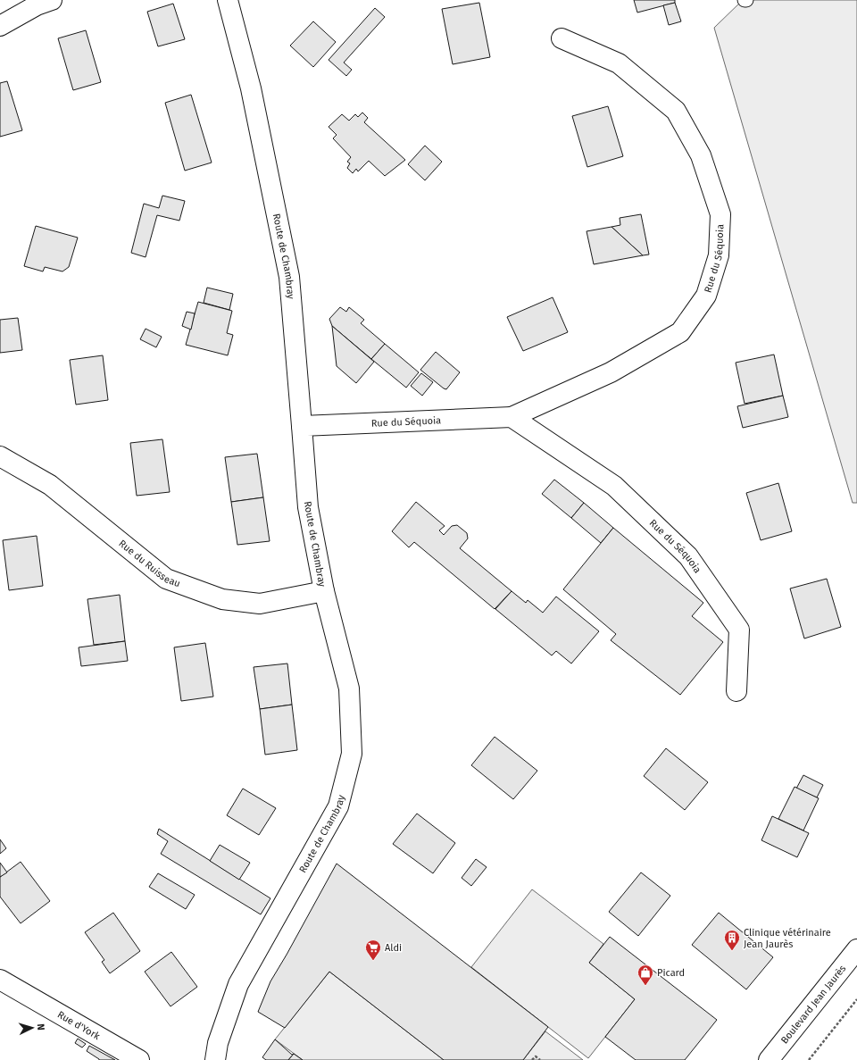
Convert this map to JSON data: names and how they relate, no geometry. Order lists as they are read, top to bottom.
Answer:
{
  "streets": {
    "street": [
      "Route de Chambray",
      "Rue du Séquoia",
      "Rue du Ruisseau",
      "Boulevard Jean Jaurès",
      "Rue d'York"
    ]
  },
  "crossings": [
    ["Route de Chambray", "Rue du Séquoia"],
    ["Route de Chambray", "Rue du Ruisseau"]
  ],
  "places": {
    "building": ["Clinique vétérinaire Jean Jaurès"],
    "supermarket": ["Aldi"],
    "shop": ["Picard"]
  },
  "north": "right"
}
